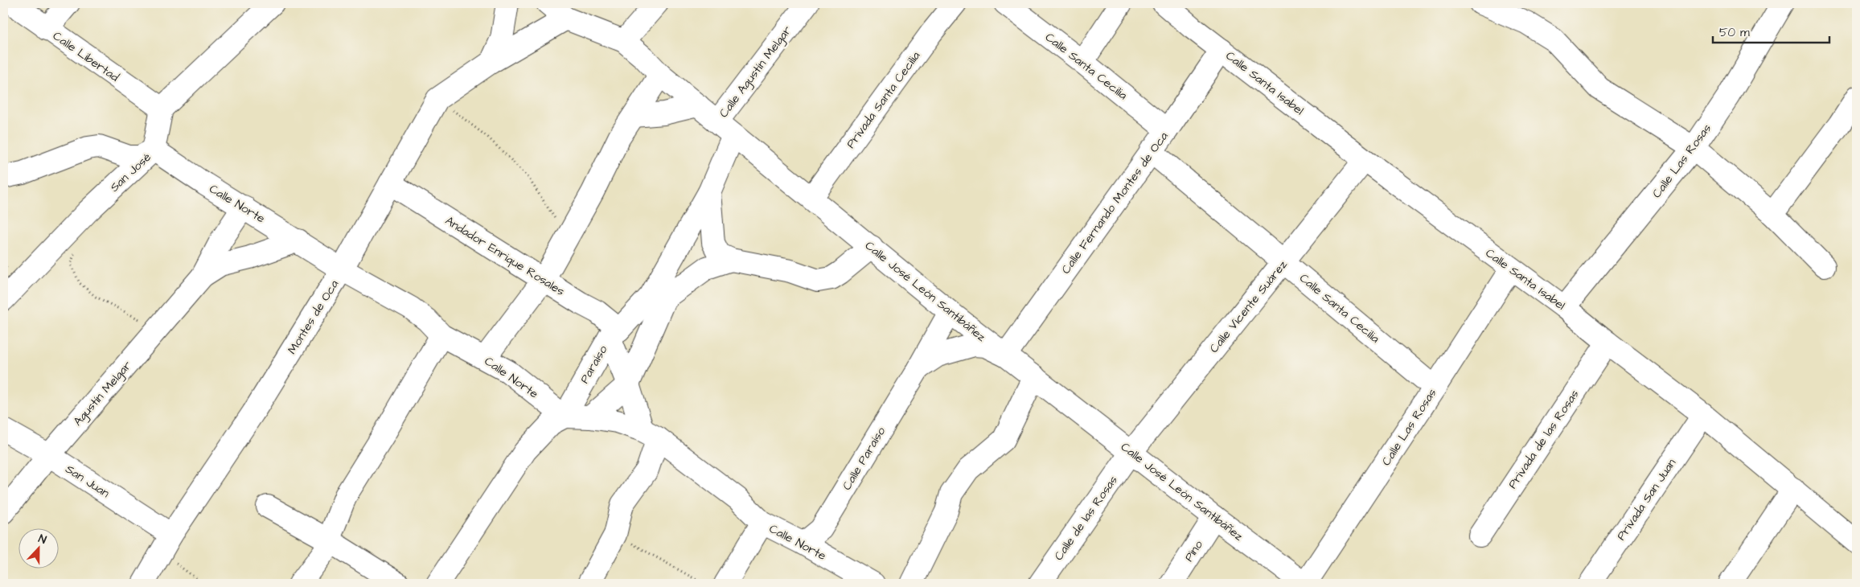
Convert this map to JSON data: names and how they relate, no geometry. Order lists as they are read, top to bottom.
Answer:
{
  "streets": {
    "street": [
      "Calle Libertad",
      "Calle Santa Cecilia",
      "Calle Agustín Melgar",
      "Calle Santa Isabel",
      "Privada Santa Cecilia",
      "Calle Las Rosas",
      "San José",
      "Calle Fernando Montes de Oca",
      "Calle Norte",
      "Andador Enrique Rosales",
      "Calle José León Santibáñez",
      "Calle Vicente Suárez",
      "Montes de Oca",
      "Paraíso",
      "Agustín Melgar",
      "Privada de las Rosas",
      "Calle Paraíso",
      "San Juan",
      "Privada San Juan",
      "Calle de las Rosas",
      "Pino"
    ]
  },
  "crossings": [
    ["Calle Libertad", "San José"],
    ["Calle Santa Cecilia", "Calle Las Rosas"],
    ["Calle Santa Cecilia", "Calle Fernando Montes de Oca"],
    ["Calle Santa Cecilia", "Calle Vicente Suárez"],
    ["Calle Agustín Melgar", "Calle José León Santibáñez"],
    ["Calle Agustín Melgar", "Paraíso"],
    ["Calle Santa Isabel", "Calle Las Rosas"],
    ["Calle Santa Isabel", "Calle Fernando Montes de Oca"],
    ["Calle Santa Isabel", "Calle Vicente Suárez"],
    ["Calle Santa Isabel", "Privada de las Rosas"],
    ["Calle Santa Isabel", "Privada San Juan"],
    ["Privada Santa Cecilia", "Calle José León Santibáñez"],
    ["Calle Las Rosas", "Calle José León Santibáñez"],
    ["San José", "Calle Norte"],
    ["Calle Fernando Montes de Oca", "Calle José León Santibáñez"],
    ["Calle Fernando Montes de Oca", "Calle Paraíso"],
    ["Calle Norte", "Montes de Oca"],
    ["Calle Norte", "Paraíso"],
    ["Calle Norte", "Agustín Melgar"],
    ["Calle Norte", "Calle Paraíso"],
    ["Andador Enrique Rosales", "Montes de Oca"],
    ["Andador Enrique Rosales", "Paraíso"],
    ["Calle José León Santibáñez", "Calle Vicente Suárez"],
    ["Calle José León Santibáñez", "Montes de Oca"],
    ["Calle José León Santibáñez", "Paraíso"],
    ["Calle José León Santibáñez", "Calle Paraíso"],
    ["Calle José León Santibáñez", "Calle de las Rosas"],
    ["Calle José León Santibáñez", "Pino"],
    ["Calle Vicente Suárez", "Calle de las Rosas"],
    ["Montes de Oca", "San Juan"],
    ["Agustín Melgar", "San Juan"]
  ],
  "scale_bar": "50 m",
  "north": "top"
}
